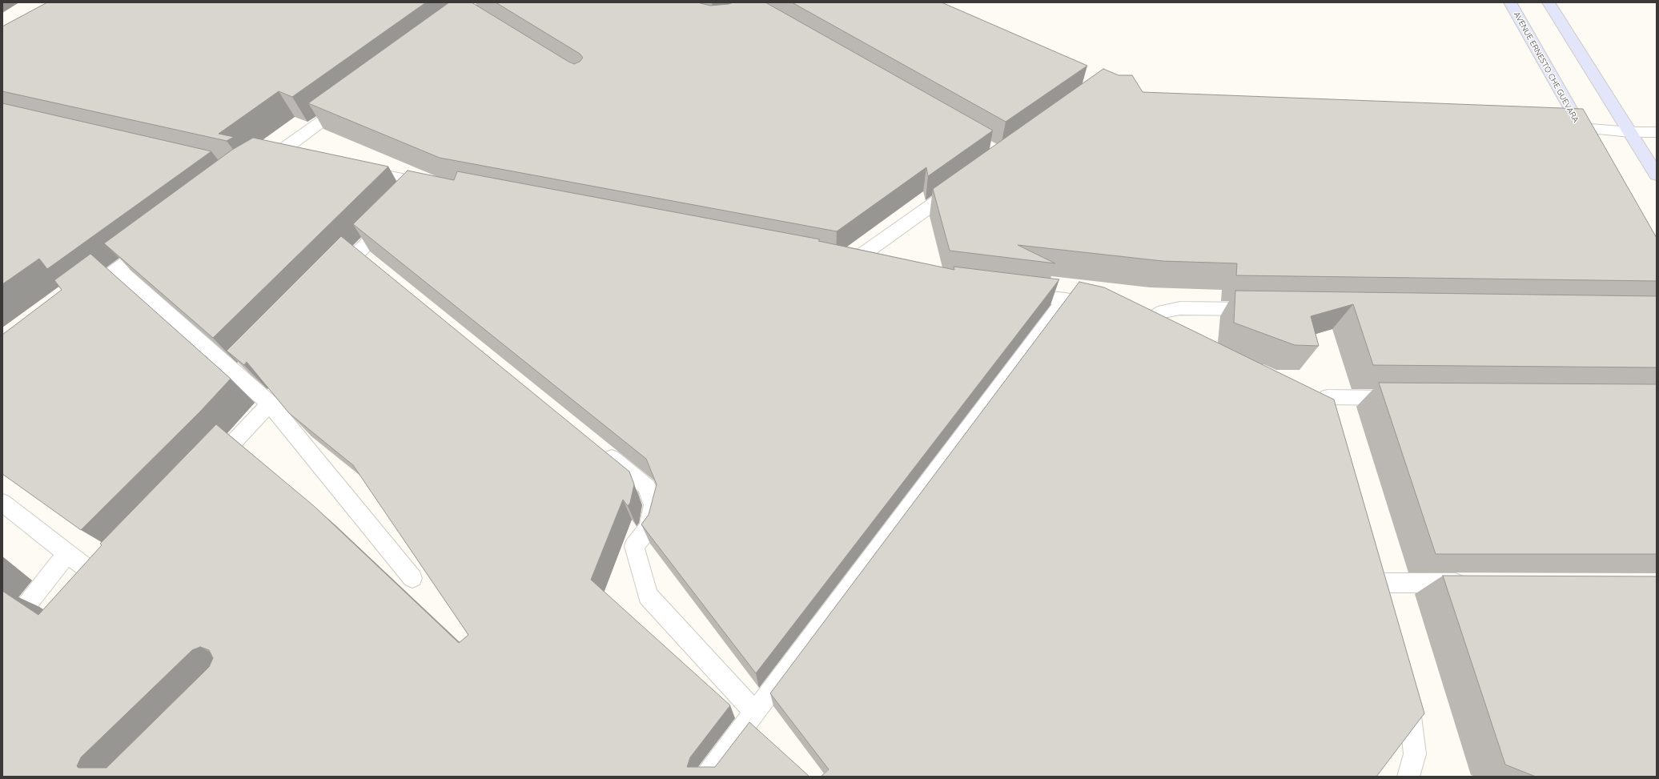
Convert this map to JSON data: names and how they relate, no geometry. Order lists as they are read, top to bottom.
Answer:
{
  "streets": {
    "main road": ["AVENUE ERNESTO CHE GUEVARA"]
  }
}
